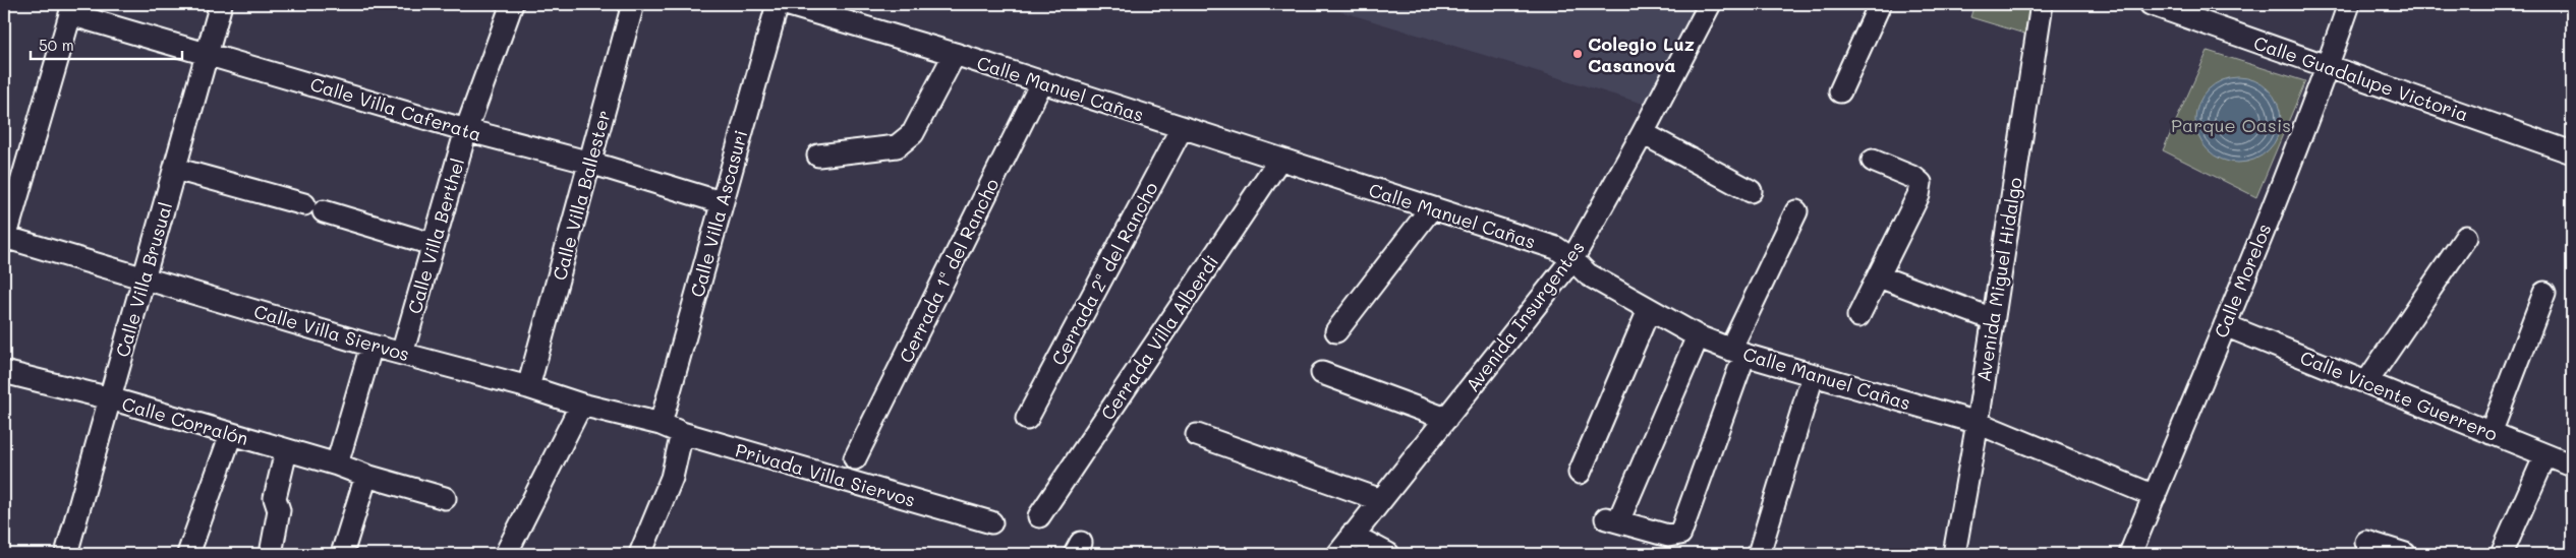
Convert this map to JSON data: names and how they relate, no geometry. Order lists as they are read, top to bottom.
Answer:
{
  "streets": {
    "street": [
      "Calle Guadalupe Victoria",
      "Calle Manuel Cañas",
      "Calle Villa Caferata",
      "Calle Villa Ballester",
      "Calle Villa Ascasuri",
      "Calle Villa Berthel",
      "Cerrada 1ª del Rancho",
      "Cerrada 2ª del Rancho",
      "Calle Villa Brusual",
      "Avenida Miguel Hidalgo",
      "Calle Morelos",
      "Avenida Insurgentes",
      "Calle Villa Siervos",
      "Cerrada Villa Alberdi",
      "Calle Vicente Guerrero",
      "Calle Corralón",
      "Privada Villa Siervos"
    ]
  },
  "crossings": [
    ["Calle Guadalupe Victoria", "Calle Morelos"],
    ["Calle Manuel Cañas", "Cerrada 1ª del Rancho"],
    ["Calle Manuel Cañas", "Cerrada 2ª del Rancho"],
    ["Calle Manuel Cañas", "Avenida Miguel Hidalgo"],
    ["Calle Manuel Cañas", "Calle Morelos"],
    ["Calle Manuel Cañas", "Avenida Insurgentes"],
    ["Calle Manuel Cañas", "Cerrada Villa Alberdi"],
    ["Calle Villa Caferata", "Calle Villa Ballester"],
    ["Calle Villa Caferata", "Calle Villa Ascasuri"],
    ["Calle Villa Caferata", "Calle Villa Berthel"],
    ["Calle Villa Caferata", "Calle Villa Brusual"],
    ["Calle Villa Caferata", "Calle Villa Siervos"],
    ["Calle Villa Ballester", "Calle Villa Siervos"],
    ["Calle Villa Ascasuri", "Calle Villa Siervos"],
    ["Calle Villa Ascasuri", "Privada Villa Siervos"],
    ["Calle Villa Berthel", "Calle Villa Siervos"],
    ["Calle Villa Brusual", "Calle Villa Siervos"],
    ["Calle Villa Brusual", "Calle Corralón"],
    ["Calle Morelos", "Calle Vicente Guerrero"],
    ["Calle Villa Siervos", "Privada Villa Siervos"]
  ],
  "parks": ["Parque Oasis"],
  "places": ["Colegio Luz Casanova"],
  "scale_bar": "50 m"
}
